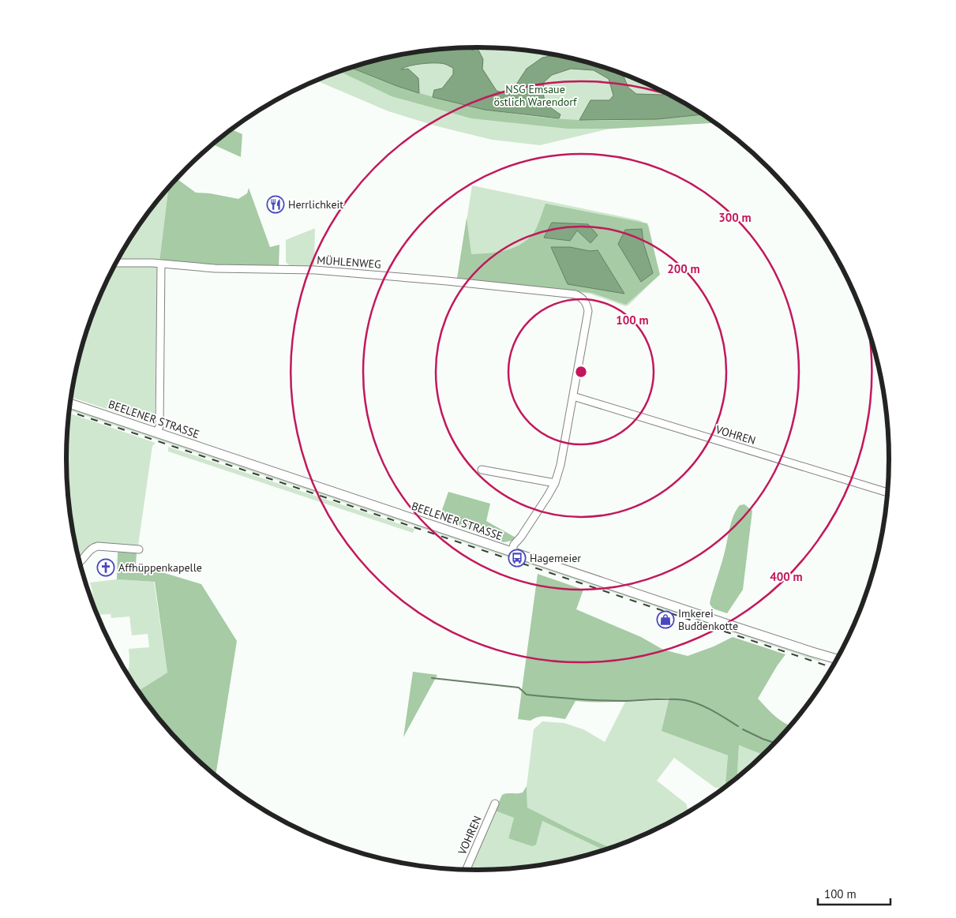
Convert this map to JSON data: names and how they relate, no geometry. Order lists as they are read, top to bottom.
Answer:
{
  "streets": {
    "main road": ["BEELENER STRASSE"],
    "street": ["MÜHLENWEG", "VOHREN"]
  },
  "crossings": [
    ["MÜHLENWEG", "VOHREN"]
  ],
  "parks": ["NSG Emsaue östlich Warendorf"],
  "places": {
    "restaurant": ["Herrlichkeit"],
    "bus stop": ["Hagemeier"],
    "church": ["Affhüppenkapelle"],
    "shop": ["Imkerei Buddenkotte"]
  },
  "scale_bar": "100 m",
  "rings": [
    "300 m",
    "200 m",
    "100 m",
    "400 m"
  ]
}
